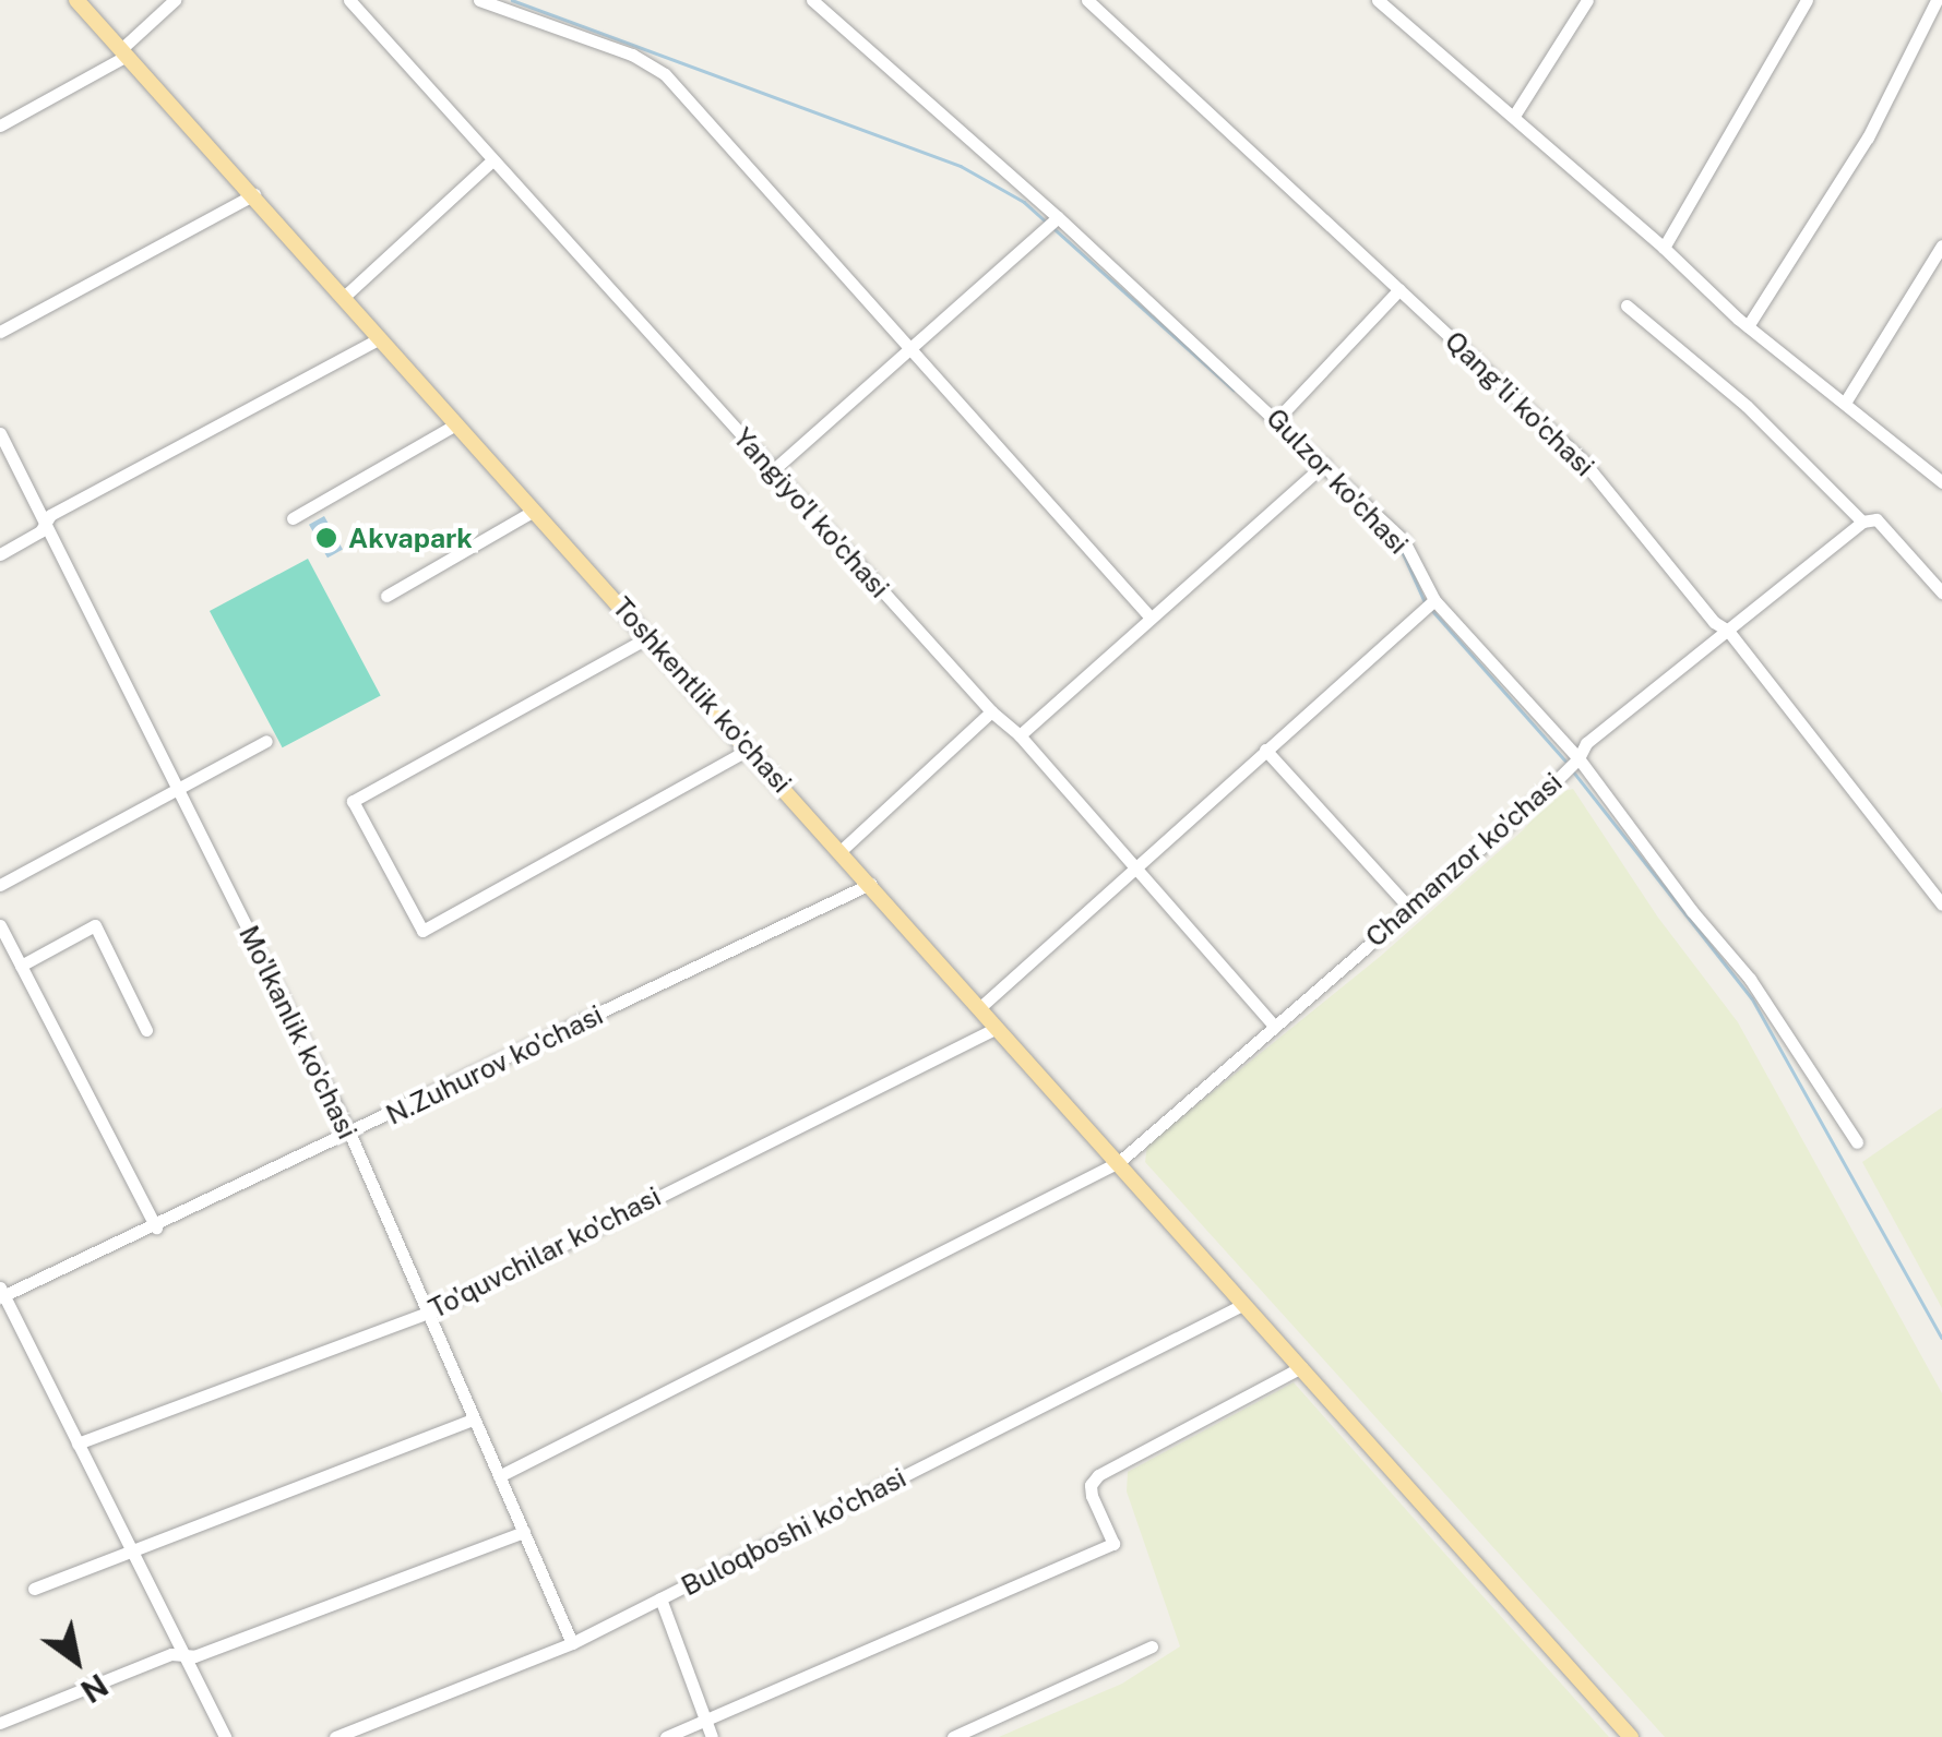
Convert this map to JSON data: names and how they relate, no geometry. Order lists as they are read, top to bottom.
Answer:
{
  "streets": {
    "main road": ["Toshkentlik ko'chasi"],
    "street": [
      "Qang'li ko'chasi",
      "Gulzor ko'chasi",
      "Yangiyo'l ko'chasi",
      "Chamanzor ko'chasi",
      "Mo'lkanlik ko'chasi",
      "N.Zuhurov ko'chasi",
      "To'quvchilar ko'chasi",
      "Buloqboshi ko'chasi"
    ]
  },
  "crossings": [
    ["Qang'li ko'chasi", "Chamanzor ko'chasi"],
    ["Gulzor ko'chasi", "Chamanzor ko'chasi"],
    ["Yangiyo'l ko'chasi", "Chamanzor ko'chasi"],
    ["Toshkentlik ko'chasi", "Chamanzor ko'chasi"],
    ["Toshkentlik ko'chasi", "N.Zuhurov ko'chasi"],
    ["Toshkentlik ko'chasi", "To'quvchilar ko'chasi"],
    ["Toshkentlik ko'chasi", "Buloqboshi ko'chasi"],
    ["Chamanzor ko'chasi", "Mo'lkanlik ko'chasi"],
    ["Mo'lkanlik ko'chasi", "N.Zuhurov ko'chasi"],
    ["Mo'lkanlik ko'chasi", "To'quvchilar ko'chasi"],
    ["Mo'lkanlik ko'chasi", "Buloqboshi ko'chasi"]
  ],
  "places": ["Akvapark"],
  "north": "bottom right"
}
